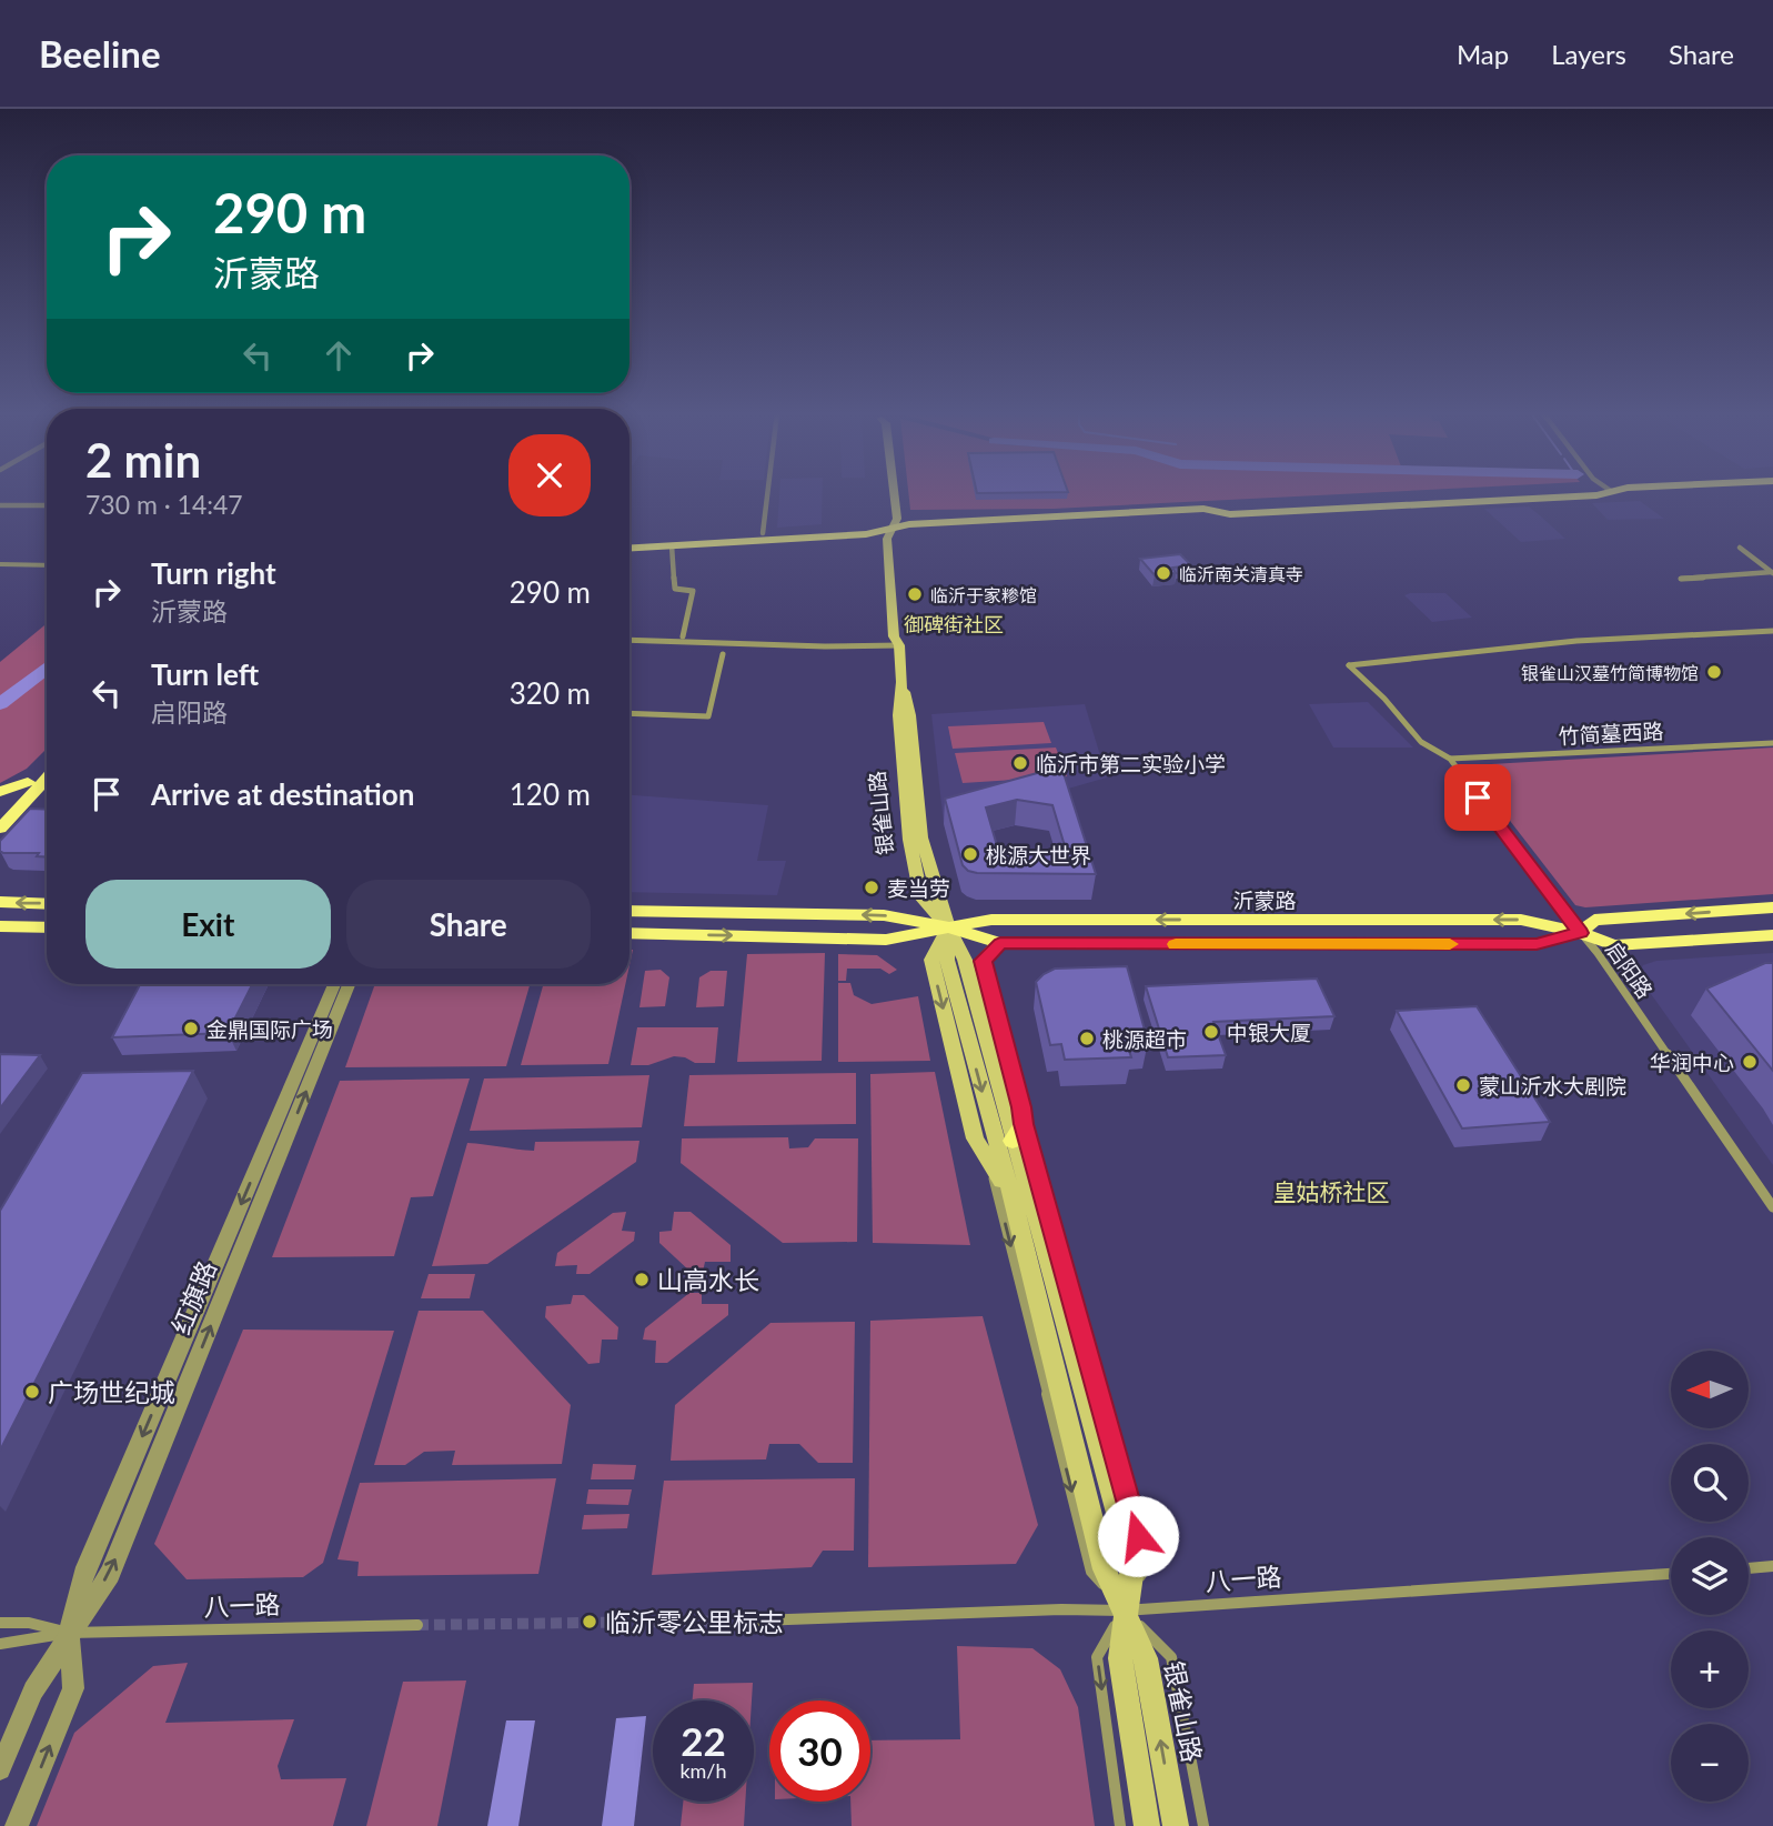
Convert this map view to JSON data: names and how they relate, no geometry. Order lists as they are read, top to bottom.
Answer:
{
  "streets": {
    "main road": ["银雀山路", "沂蒙路"],
    "street": [
      "竹简墓西路",
      "启阳路",
      "红旗路",
      "八一路"
    ]
  },
  "crossings": [
    ["竹简墓西路", "启阳路"],
    ["银雀山路", "沂蒙路"],
    ["银雀山路", "八一路"],
    ["沂蒙路", "启阳路"],
    ["红旗路", "八一路"]
  ],
  "districts": ["御碑街社区", "皇姑桥社区"],
  "places": [
    "临沂南关清真寺",
    "临沂于家糁馆",
    "银雀山汉墓竹简博物馆",
    "临沂市第二实验小学",
    "桃源大世界",
    "麦当劳",
    "金鼎国际广场",
    "中银大厦",
    "桃源超市",
    "华润中心",
    "蒙山沂水大剧院",
    "山高水长",
    "广场世纪城",
    "临沂零公里标志"
  ],
  "north": "left",
  "page": {
    "header": "Beeline",
    "nav": ["Map", "Layers", "Share"],
    "turn": ["290 m", "沂蒙路"],
    "heading": ["2 min", "730 m · 14:47"],
    "list": [
      {
        "name": "Turn right",
        "note": "沂蒙路",
        "value": "290 m"
      },
      {
        "name": "Turn left",
        "note": "启阳路",
        "value": "320 m"
      },
      {
        "name": "Arrive at destination",
        "value": "120 m"
      }
    ],
    "buttons": ["Exit", "Share"],
    "map_buttons": ["+", "−"],
    "speed": "22 km/h",
    "limit": "30"
  }
}
